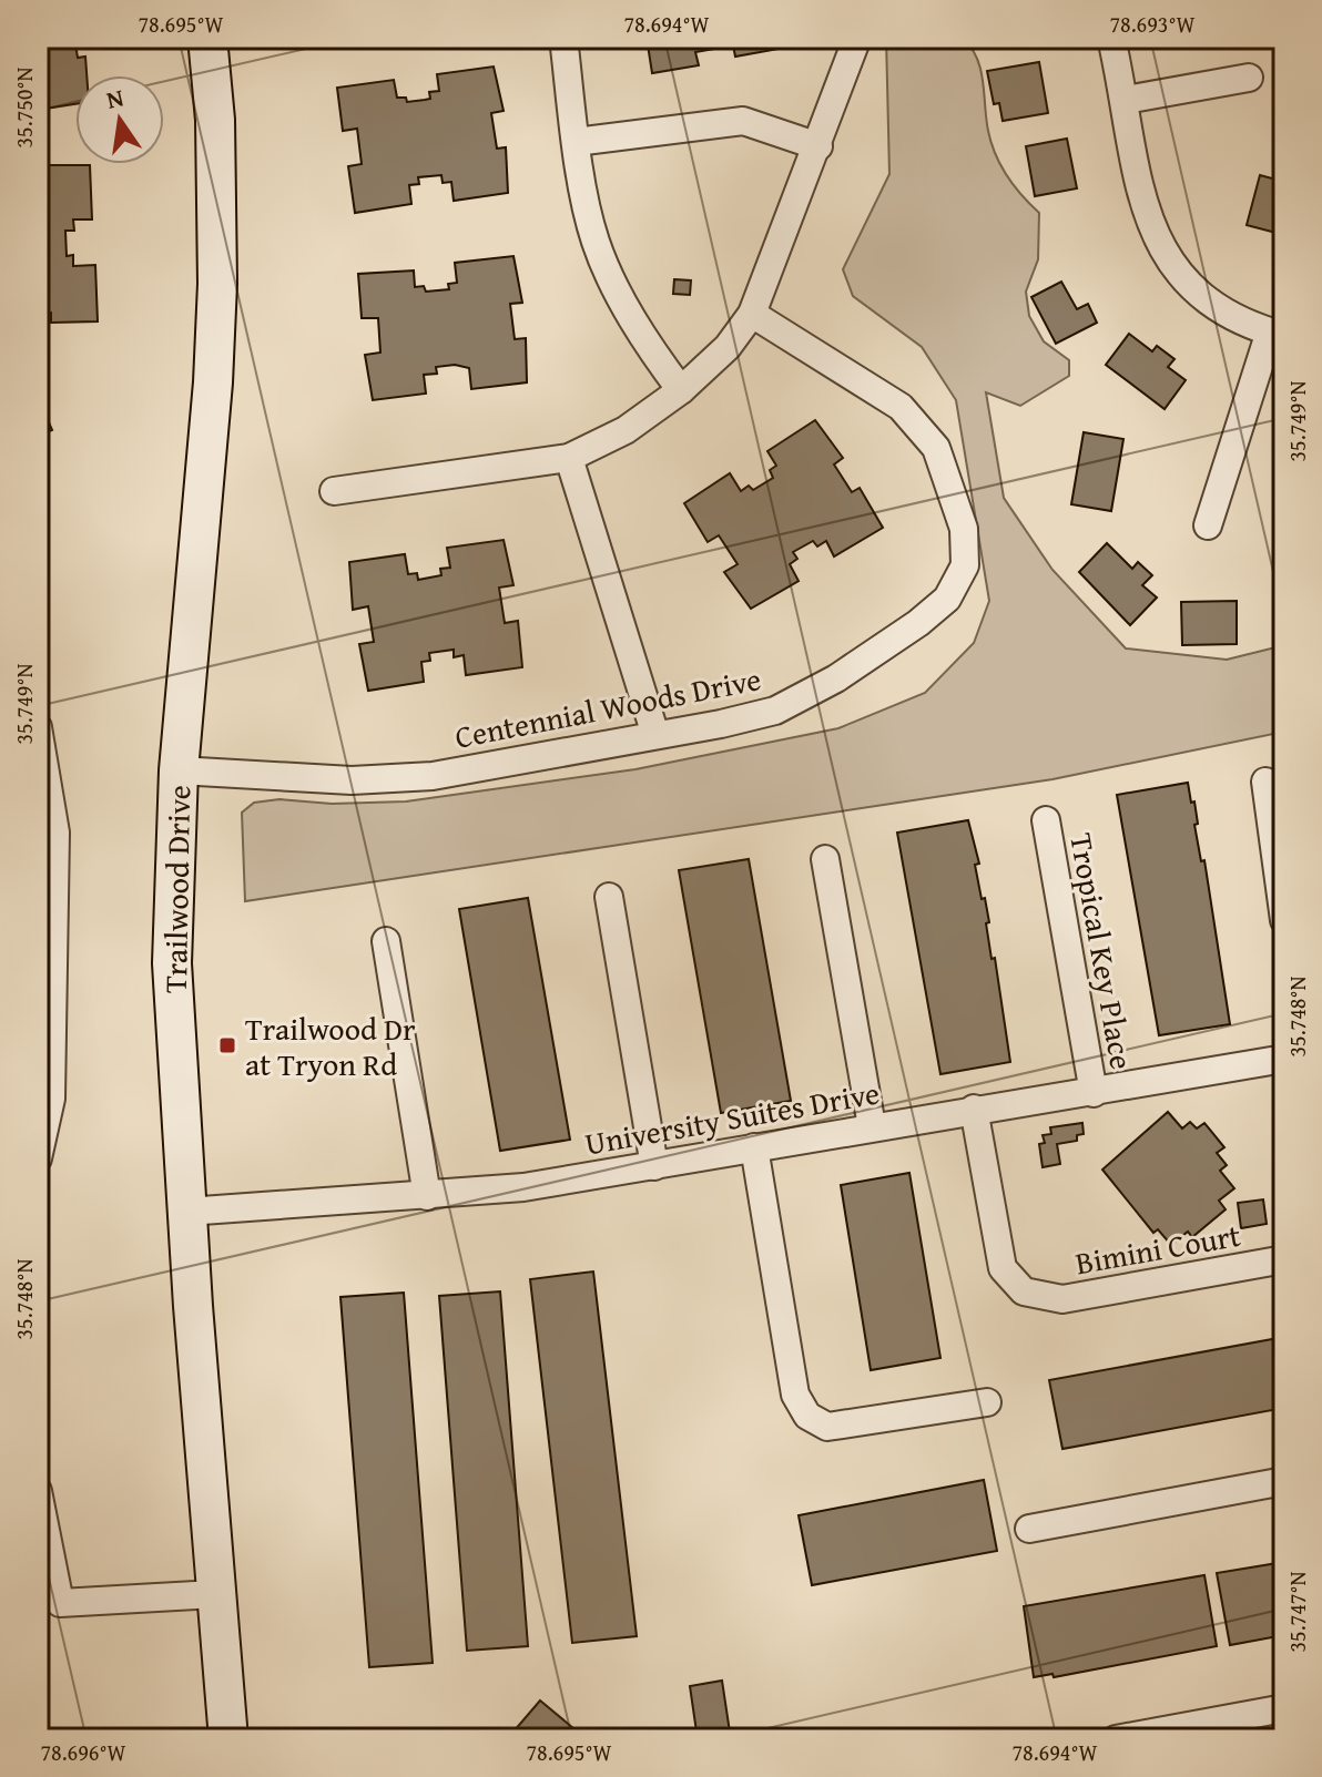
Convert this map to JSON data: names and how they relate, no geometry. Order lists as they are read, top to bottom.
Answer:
{
  "streets": {
    "street": [
      "Centennial Woods Drive",
      "Trailwood Drive",
      "Tropical Key Place",
      "University Suites Drive",
      "Bimini Court"
    ]
  },
  "crossings": [
    ["Centennial Woods Drive", "Trailwood Drive"],
    ["Trailwood Drive", "University Suites Drive"],
    ["Tropical Key Place", "University Suites Drive"],
    ["University Suites Drive", "Bimini Court"]
  ],
  "places": {
    "transit": ["Trailwood Dr at Tryon Rd"]
  },
  "north": "top",
  "coordinates": [
    "78.695°W",
    "78.694°W",
    "78.693°W",
    "35.750°N",
    "35.749°N",
    "35.748°N",
    "35.747°N",
    "78.696°W"
  ]
}
